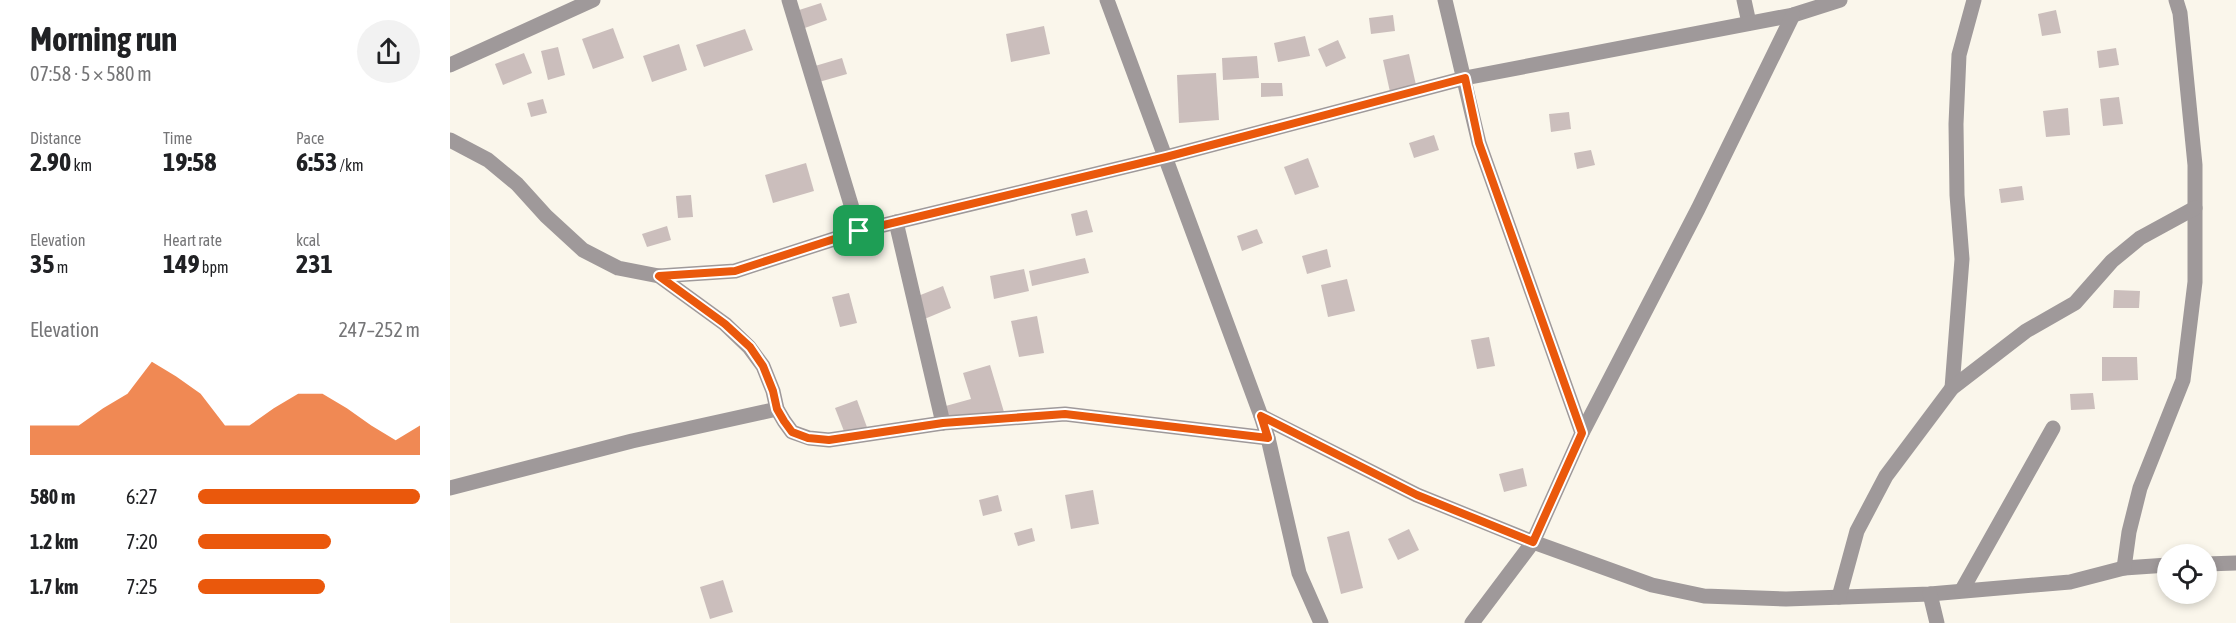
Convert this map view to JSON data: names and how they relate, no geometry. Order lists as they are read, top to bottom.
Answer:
{
  "page": {
    "heading": ["Morning run", "07:58 · 5 × 580 m"],
    "stats": [
      ["Distance", "2.90 km"],
      ["Time", "19:58"],
      ["Pace", "6:53 /km"],
      ["Elevation", "35 m"],
      ["Heart rate", "149 bpm"],
      ["kcal", "231"]
    ],
    "chart": ["Elevation", "247–252 m"],
    "list": [
      {
        "name": "580 m",
        "note": "6:27"
      },
      {
        "name": "1.2 km",
        "note": "7:20"
      },
      {
        "name": "1.7 km",
        "note": "7:25"
      }
    ]
  }
}
